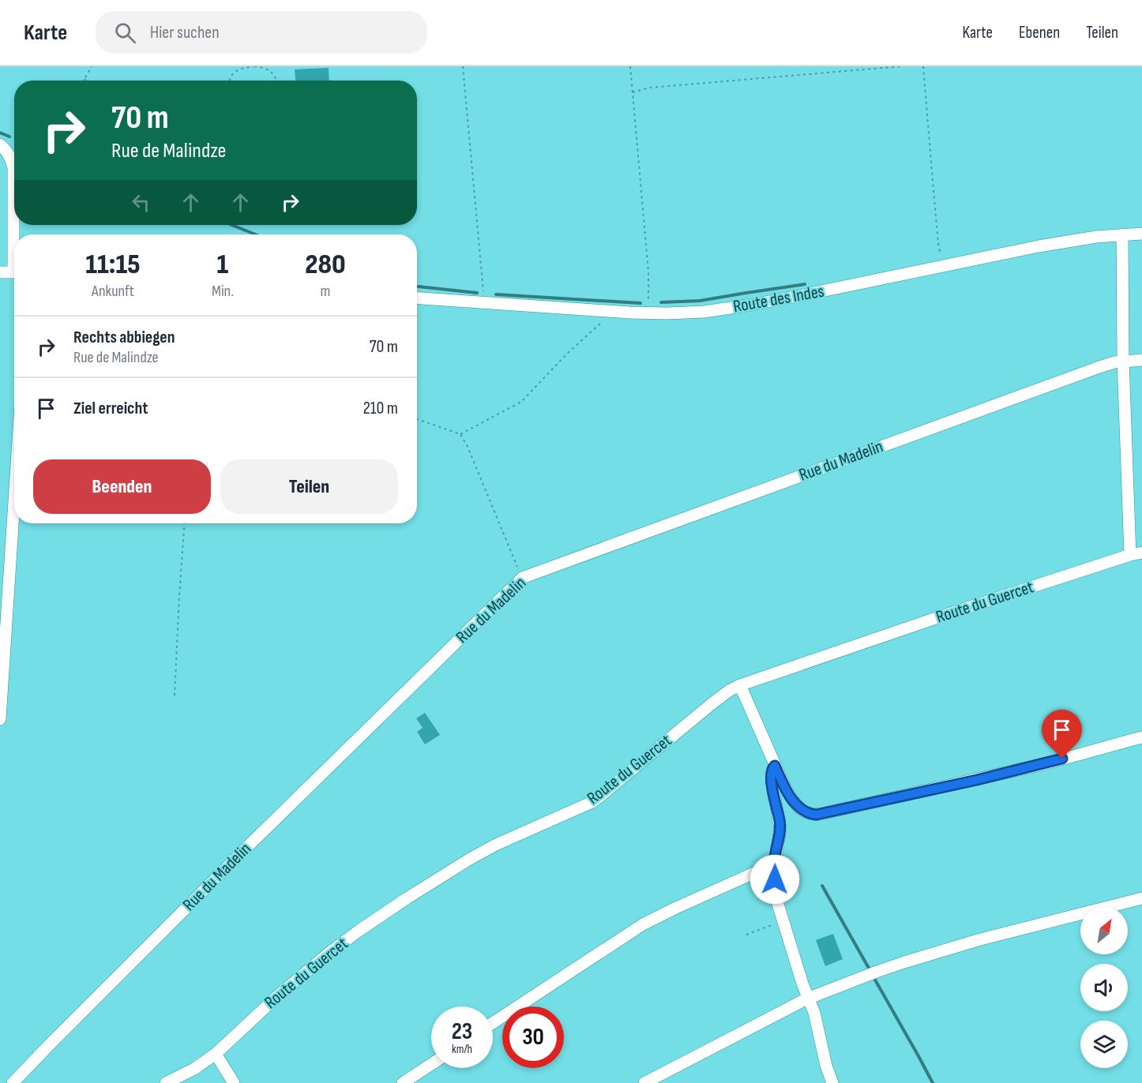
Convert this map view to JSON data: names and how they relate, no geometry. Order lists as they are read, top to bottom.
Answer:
{
  "streets": {
    "street": ["Route des Indes", "Rue du Madelin", "Route du Guercet"]
  },
  "north": "top right",
  "page": {
    "header": "Karte",
    "search": "Hier suchen",
    "nav": ["Karte", "Ebenen", "Teilen"],
    "turn": ["70 m", "Rue de Malindze"],
    "eta": [
      "11:15",
      "Ankunft",
      "1",
      "Min.",
      "280",
      "m"
    ],
    "list": [
      {
        "name": "Rechts abbiegen",
        "note": "Rue de Malindze",
        "value": "70 m"
      },
      {
        "name": "Ziel erreicht",
        "value": "210 m"
      }
    ],
    "buttons": ["Beenden", "Teilen"],
    "speed": "23 km/h",
    "limit": "30"
  }
}
